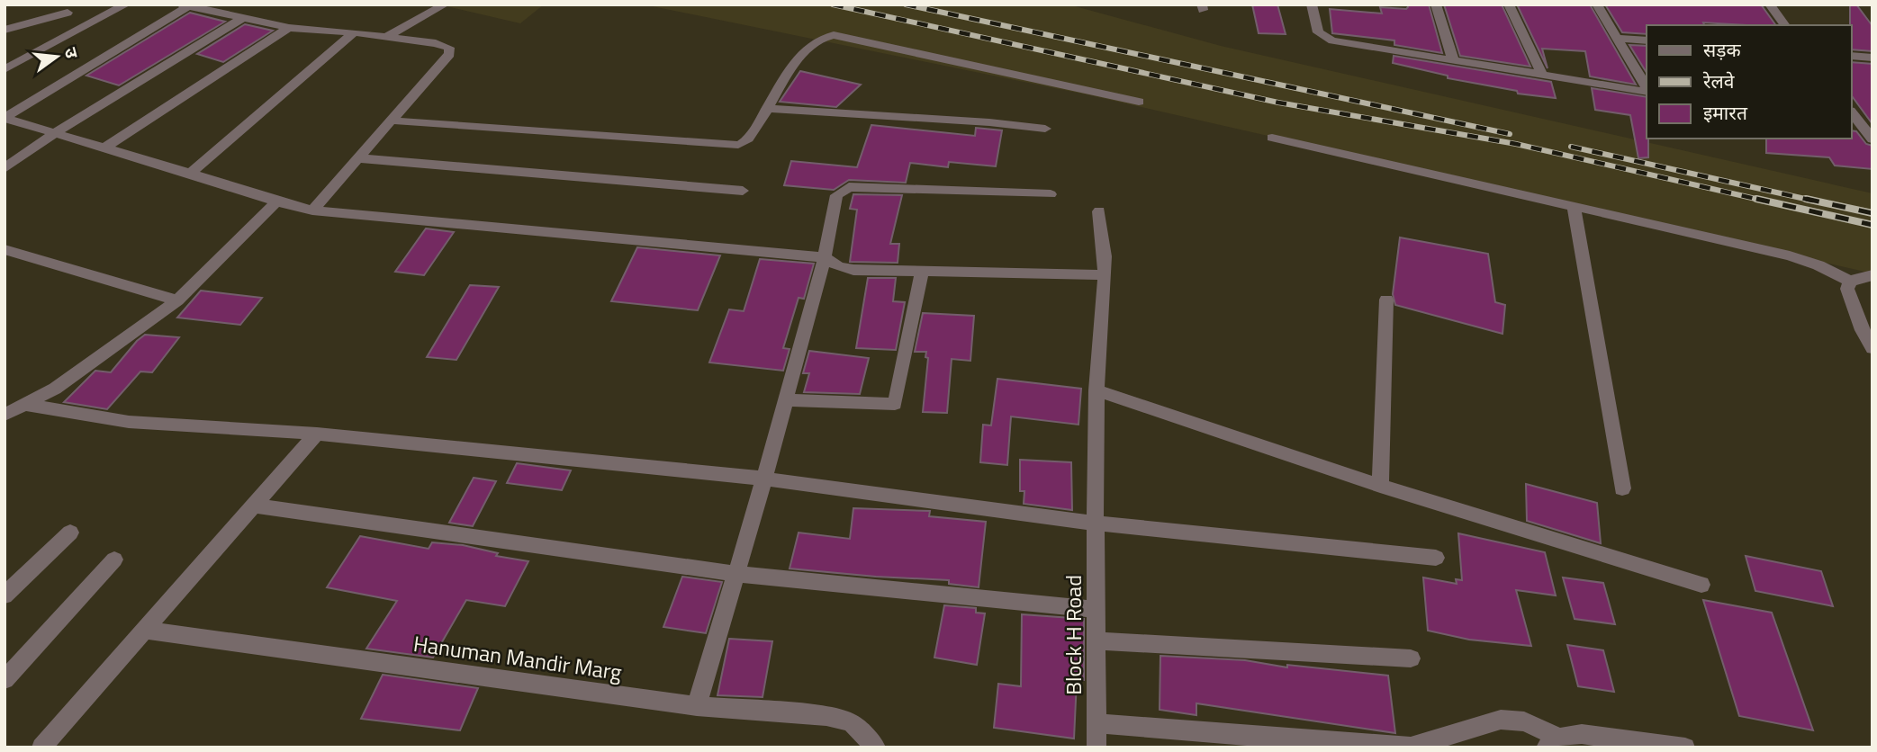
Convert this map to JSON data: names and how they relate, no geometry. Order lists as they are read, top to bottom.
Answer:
{
  "streets": {
    "street": ["Block H Road", "Hanuman Mandir Marg"]
  },
  "legend": ["सड़क", "रेलवे", "इमारत"],
  "north": "right"
}
